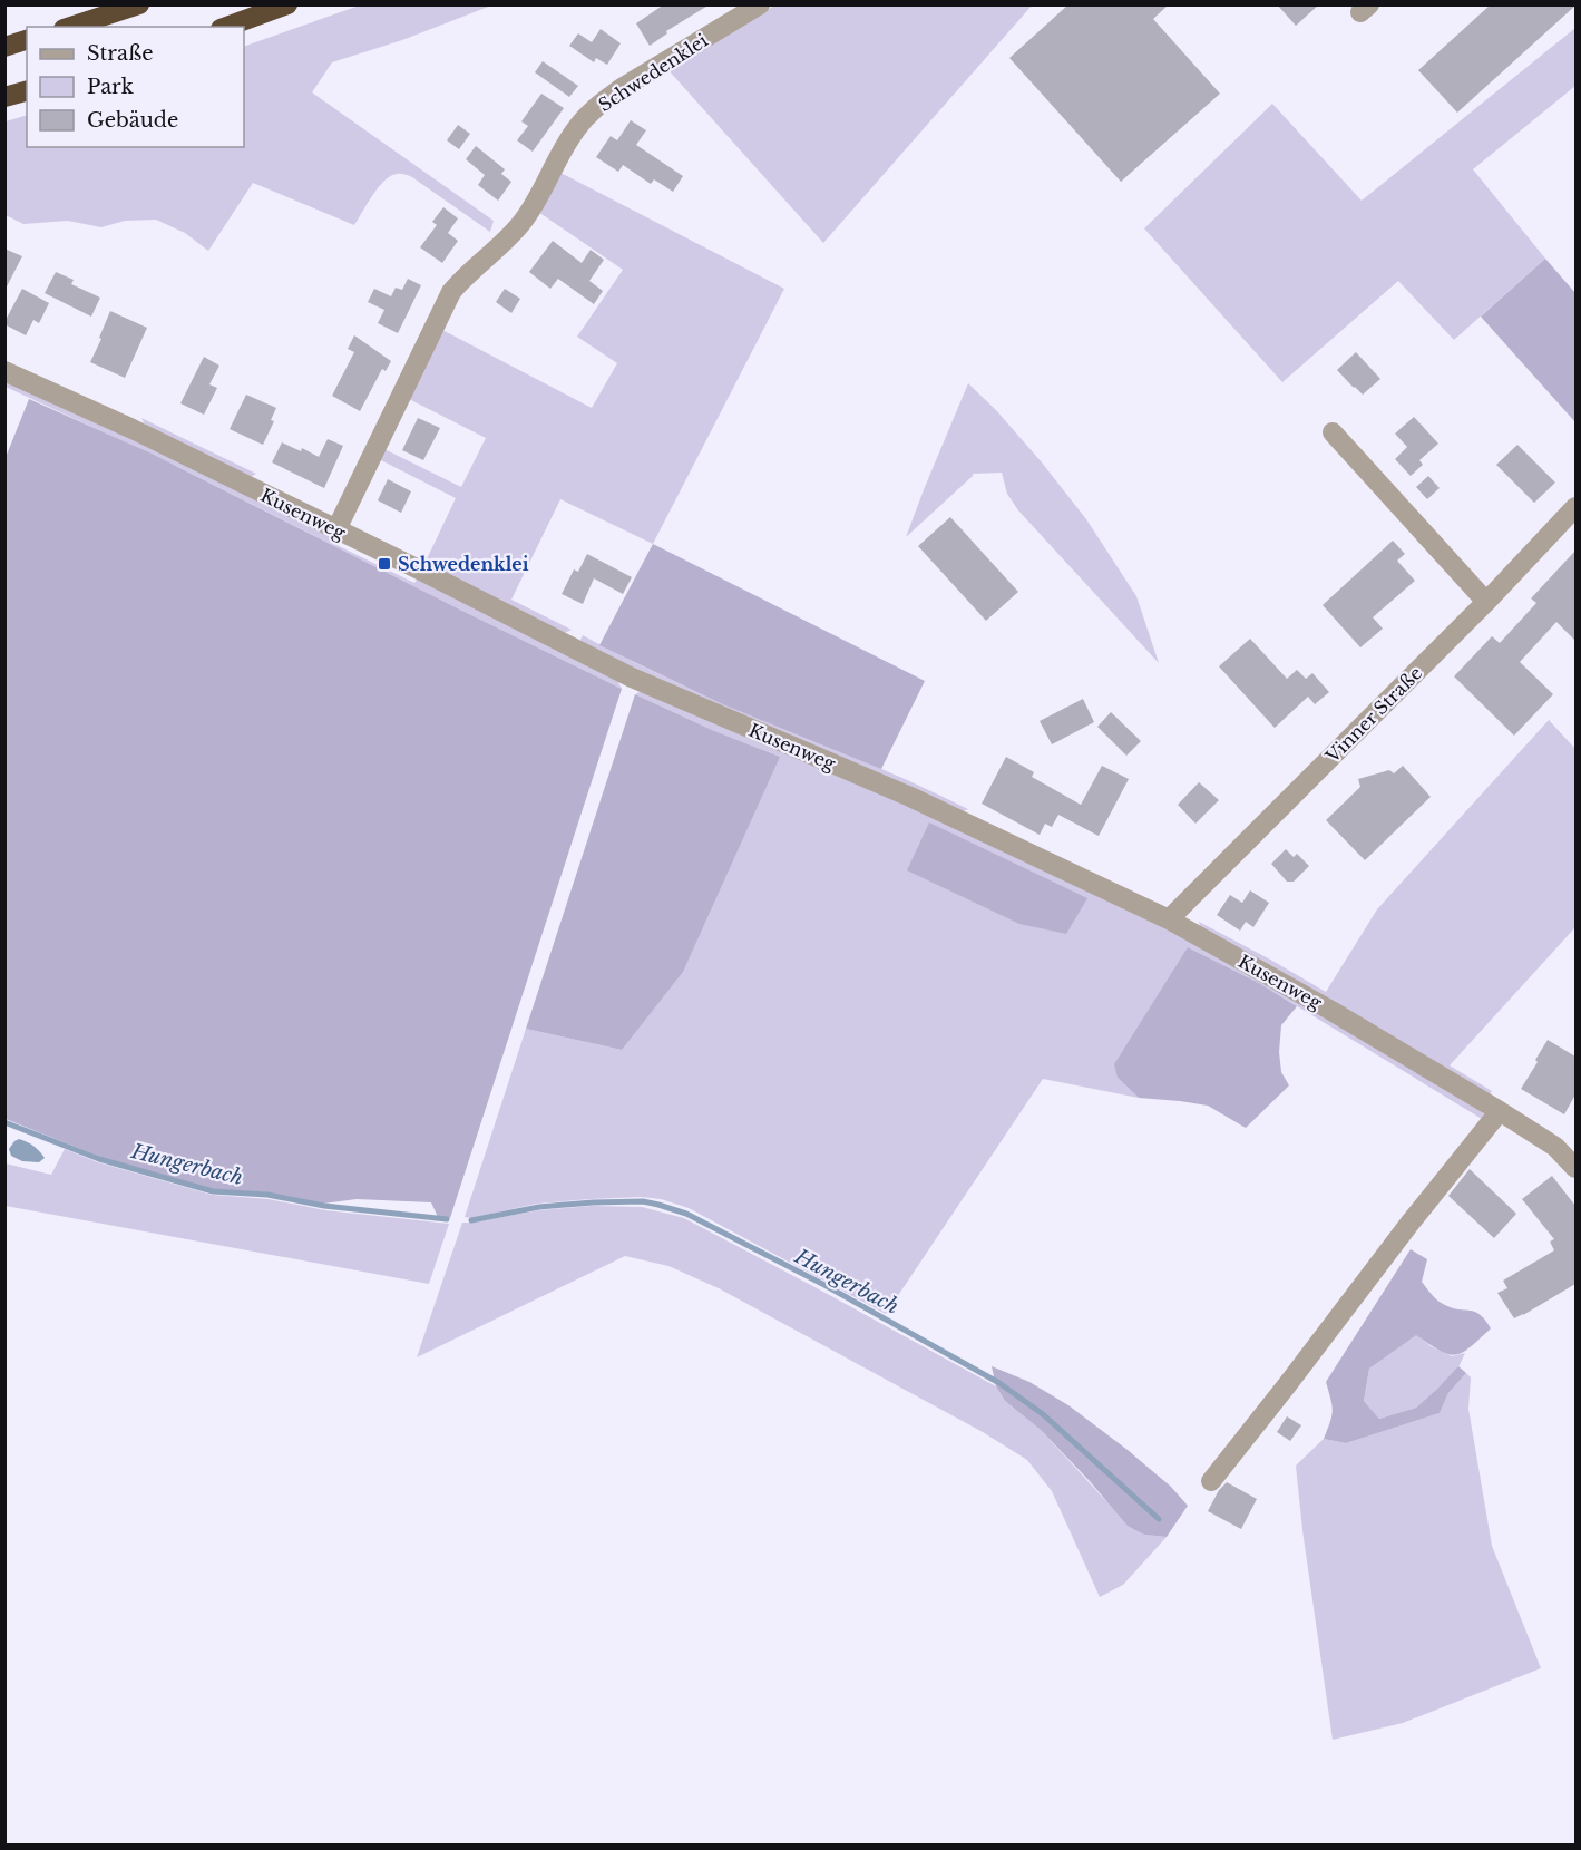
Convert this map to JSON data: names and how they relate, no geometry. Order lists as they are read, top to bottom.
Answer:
{
  "streets": {
    "street": ["Schwedenklei", "Kusenweg", "Vinner Straße"]
  },
  "crossings": [
    ["Schwedenklei", "Kusenweg"],
    ["Kusenweg", "Vinner Straße"]
  ],
  "water": ["Hungerbach"],
  "places": {
    "transit": ["Schwedenklei"]
  },
  "legend": ["Straße", "Park", "Gebäude"]
}
